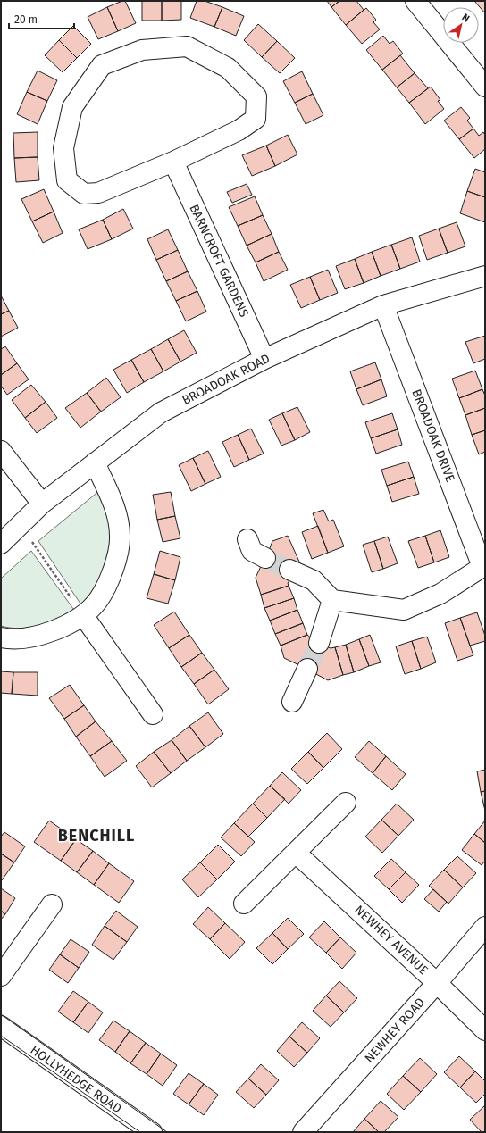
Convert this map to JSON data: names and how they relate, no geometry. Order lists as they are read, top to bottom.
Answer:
{
  "streets": {
    "street": [
      "BARNCROFT GARDENS",
      "BROADOAK ROAD",
      "BROADOAK DRIVE",
      "NEWHEY AVENUE",
      "NEWHEY ROAD",
      "HOLLYHEDGE ROAD"
    ]
  },
  "crossings": [
    ["BARNCROFT GARDENS", "BROADOAK ROAD"],
    ["BROADOAK ROAD", "BROADOAK DRIVE"],
    ["NEWHEY AVENUE", "NEWHEY ROAD"]
  ],
  "districts": ["BENCHILL"],
  "scale_bar": "20 m",
  "north": "top right"
}
